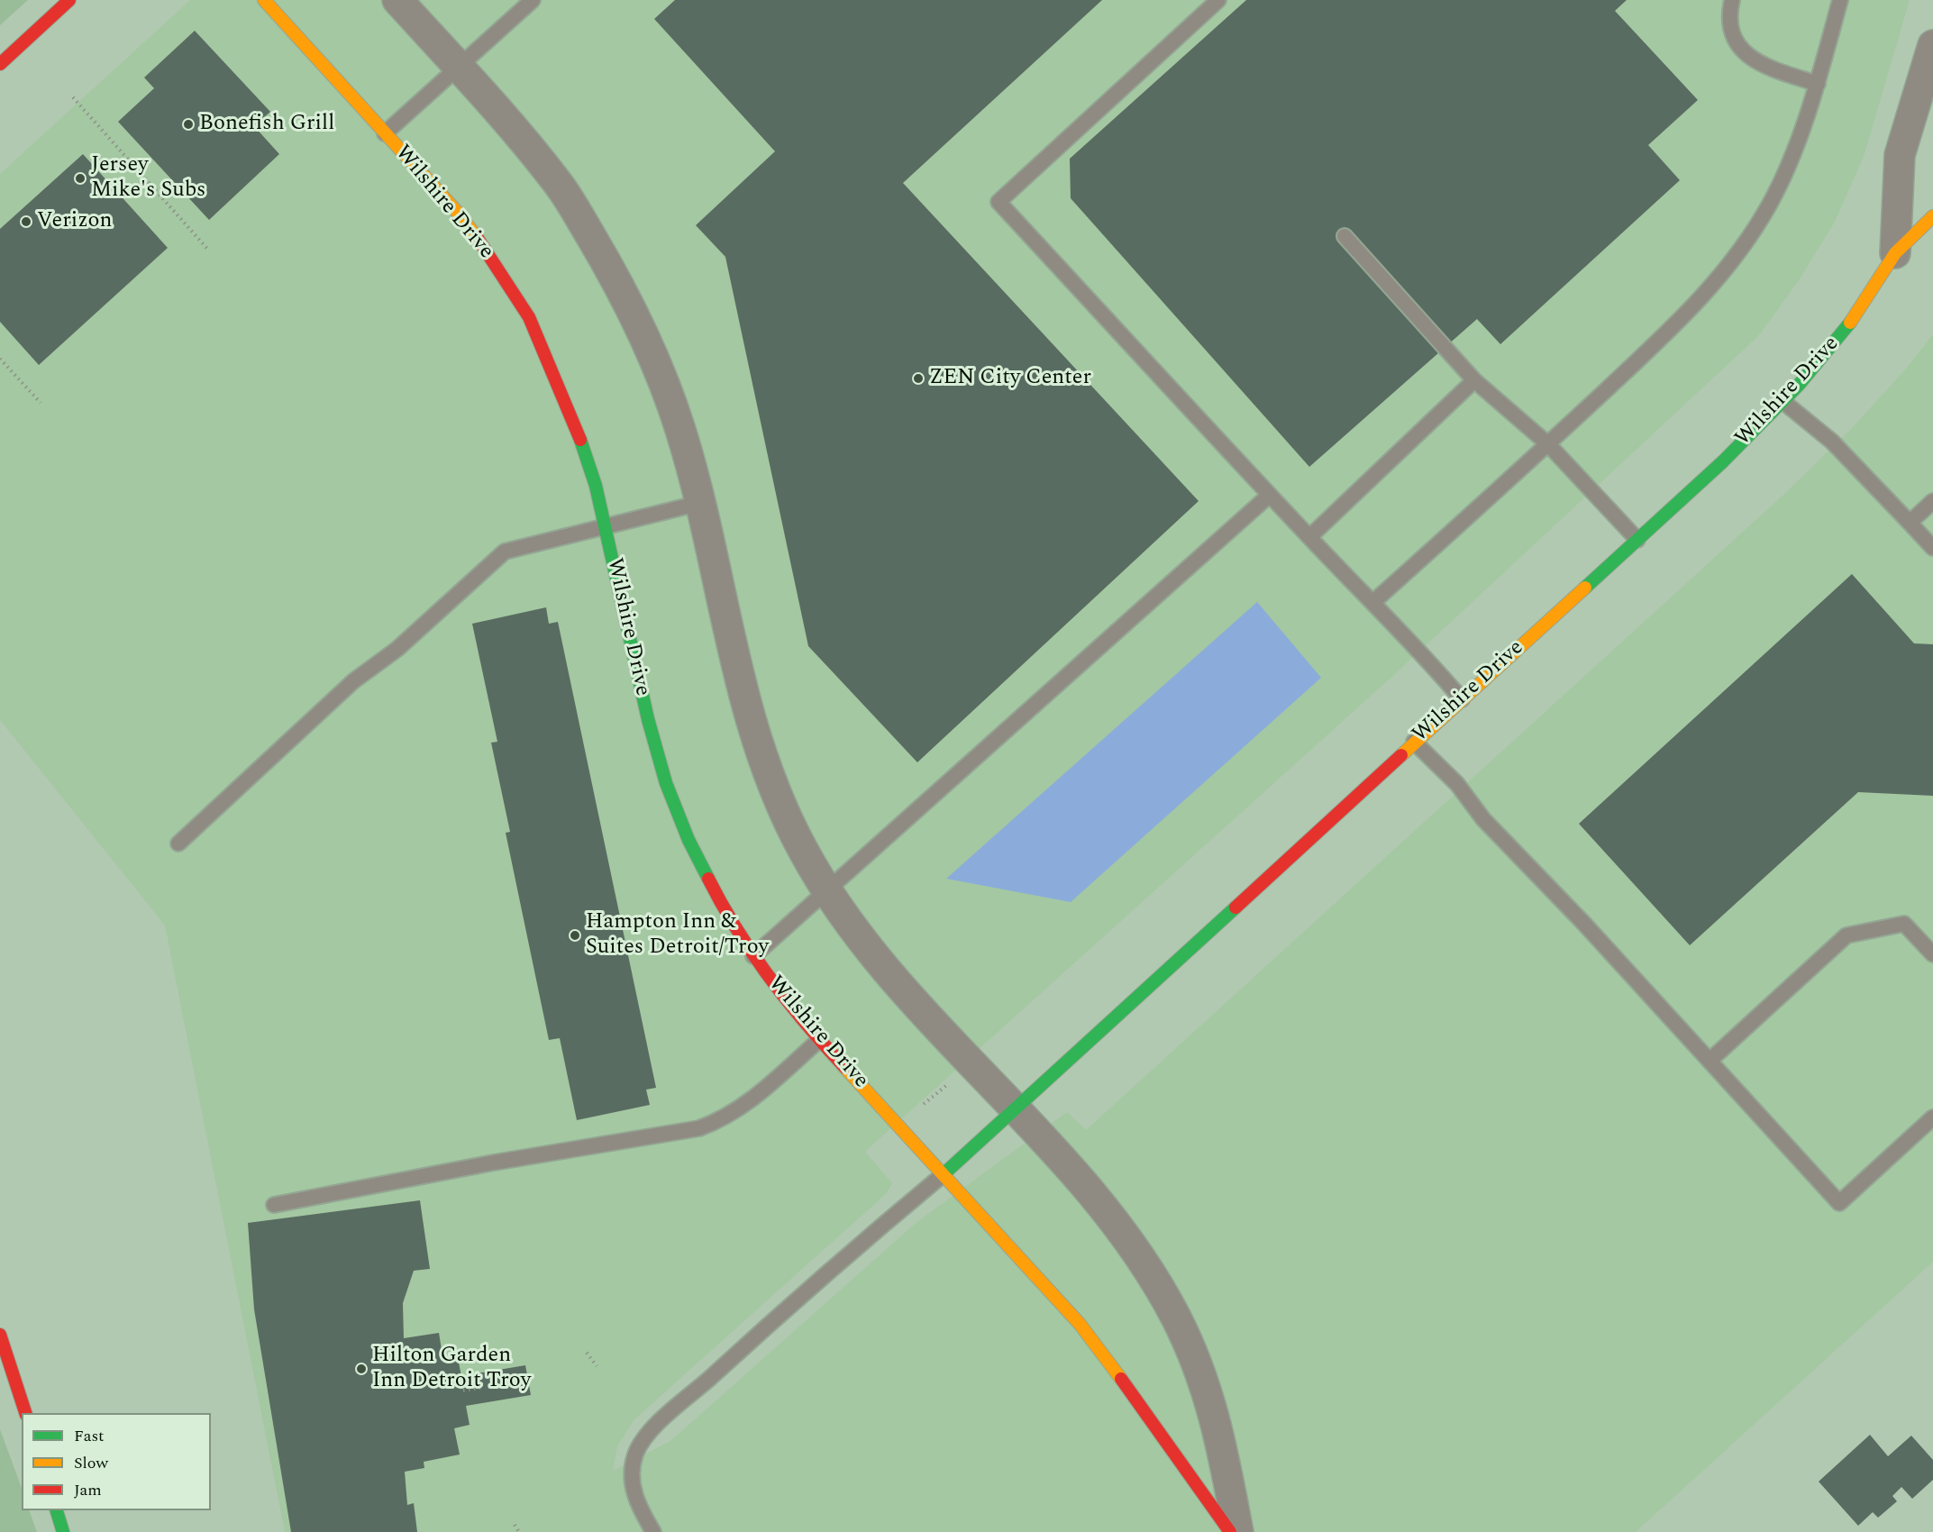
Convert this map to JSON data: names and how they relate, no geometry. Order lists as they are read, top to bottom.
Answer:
{
  "streets": {
    "main road": ["Wilshire Drive"]
  },
  "places": [
    "Bonefish Grill",
    "Jersey Mike's Subs",
    "Verizon",
    "ZEN City Center",
    "Hampton Inn & Suites Detroit/Troy",
    "Hilton Garden Inn Detroit Troy"
  ],
  "legend": ["Fast", "Slow", "Jam"]
}
